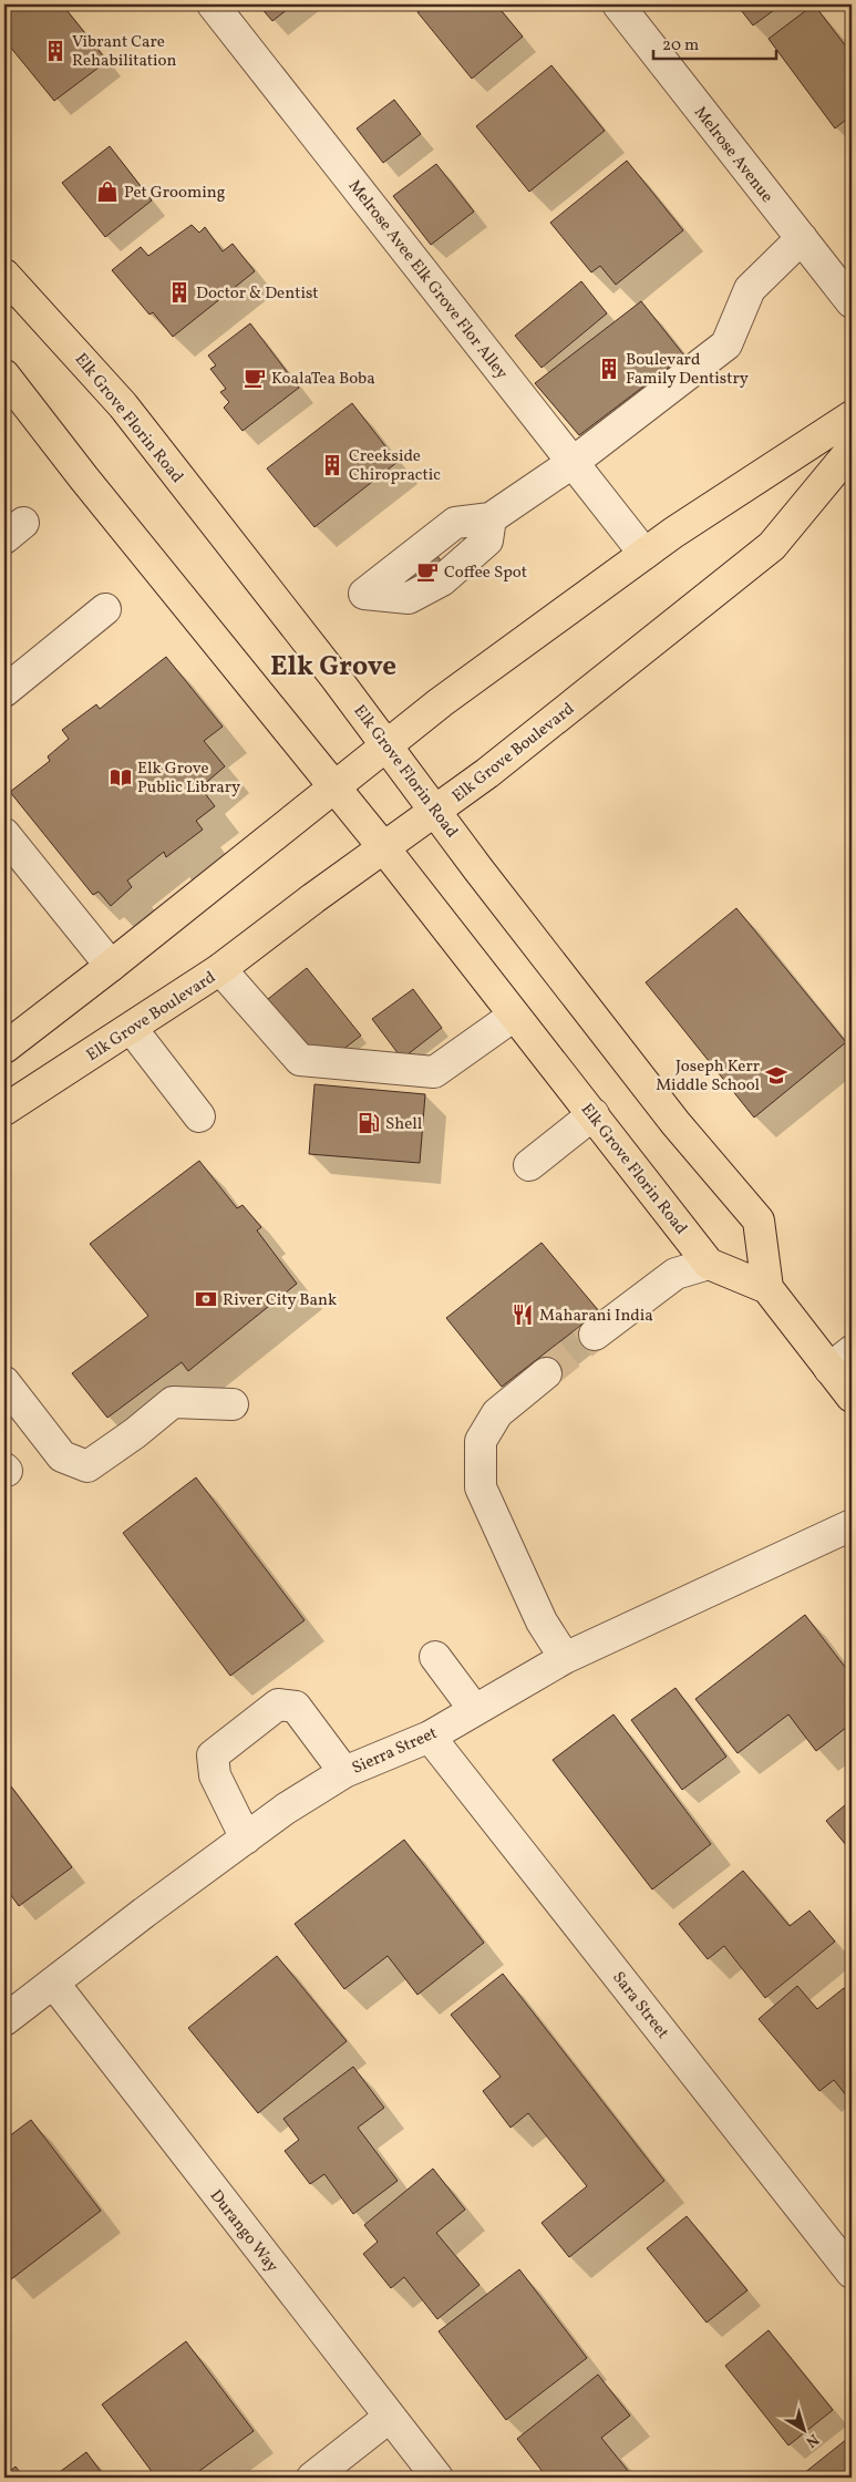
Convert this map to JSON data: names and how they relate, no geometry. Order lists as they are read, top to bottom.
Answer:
{
  "streets": {
    "main road": ["Elk Grove Florin Road", "Elk Grove Boulevard"],
    "street": [
      "Melrose Avenue",
      "Melrose Avee Elk Grove Flor Alley",
      "Sierra Street",
      "Sara Street",
      "Durango Way"
    ]
  },
  "crossings": [
    ["Elk Grove Florin Road", "Elk Grove Boulevard"],
    ["Sierra Street", "Sara Street"],
    ["Sierra Street", "Durango Way"]
  ],
  "districts": ["Elk Grove"],
  "places": {
    "building": [
      "Vibrant Care Rehabilitation",
      "Doctor & Dentist",
      "Boulevard Family Dentistry",
      "Creekside Chiropractic"
    ],
    "shop": ["Pet Grooming"],
    "cafe": ["KoalaTea Boba", "Coffee Spot"],
    "library": ["Elk Grove Public Library"],
    "school or university": ["Joseph Kerr Middle School"],
    "fuel station": ["Shell"],
    "bank": ["River City Bank"],
    "restaurant": ["Maharani India"]
  },
  "scale_bar": "20 m",
  "north": "bottom right"
}
